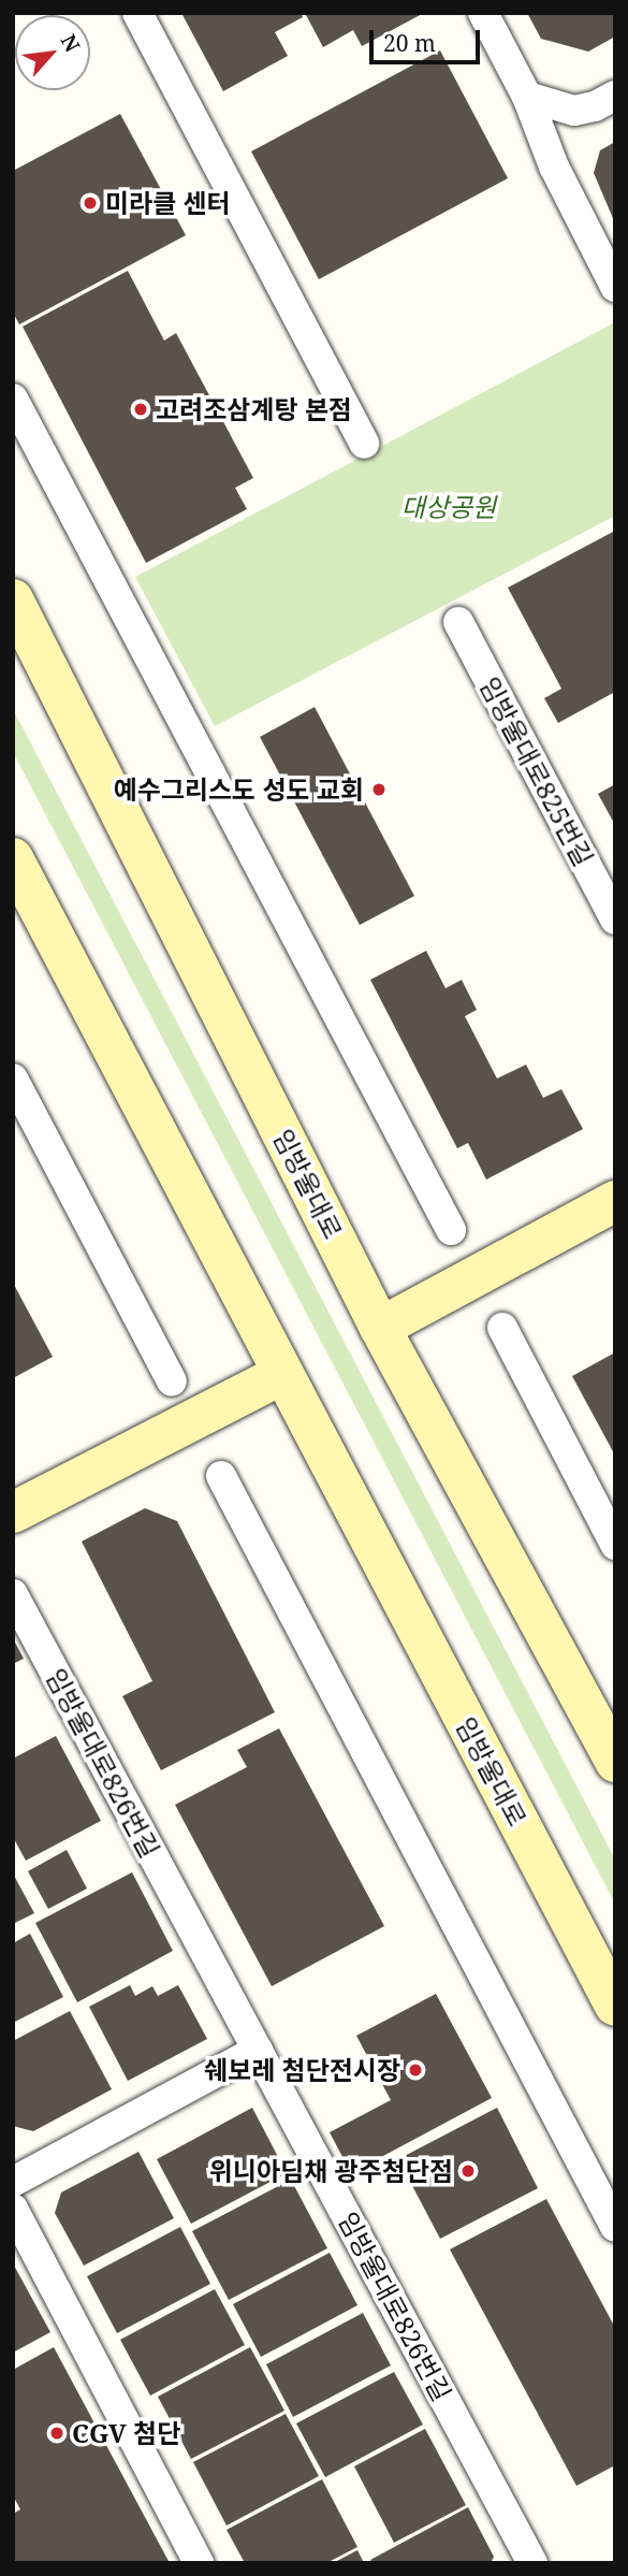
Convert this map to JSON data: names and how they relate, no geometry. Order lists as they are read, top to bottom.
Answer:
{
  "streets": {
    "main road": ["임방울대로"],
    "street": ["임방울대로825번길", "임방울대로826번길"]
  },
  "parks": ["대상공원"],
  "places": [
    "미라클 센터",
    "고려조삼계탕 본점",
    "예수그리스도 성도 교회",
    "쉐보레 첨단전시장",
    "위니아딤채 광주첨단점",
    "CGV 첨단"
  ],
  "scale_bar": "20 m",
  "north": "top right"
}
